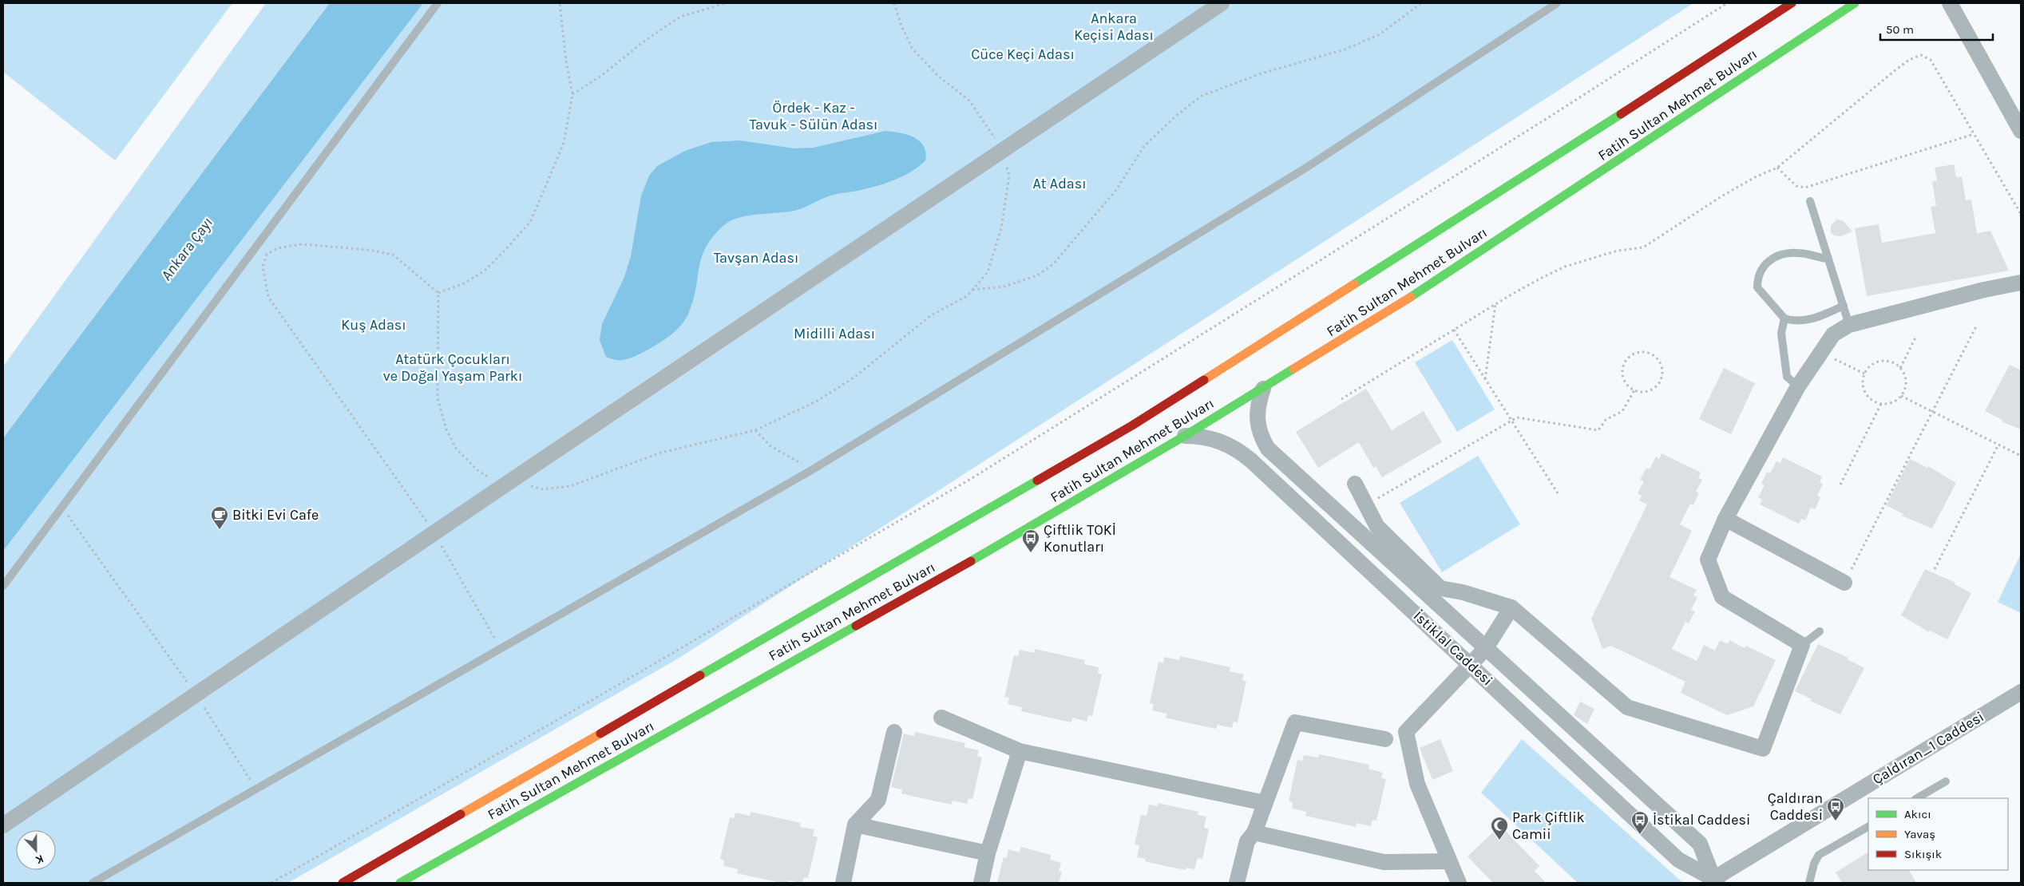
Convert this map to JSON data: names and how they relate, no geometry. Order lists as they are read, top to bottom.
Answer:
{
  "streets": {
    "highway": ["Fatih Sultan Mehmet Bulvarı"],
    "street": ["İstiklal Caddesi", "Çaldıran_1 Caddesi"]
  },
  "crossings": [
    ["Fatih Sultan Mehmet Bulvarı", "İstiklal Caddesi"],
    ["İstiklal Caddesi", "Çaldıran_1 Caddesi"]
  ],
  "water": ["Ankara Çayı"],
  "parks": [
    "Ankara Keçisi Adası",
    "Cüce Keçi Adası",
    "Ördek - Kaz - Tavuk - Sülün Adası",
    "At Adası",
    "Tavşan Adası",
    "Kuş Adası",
    "Midilli Adası",
    "Atatürk Çocukları ve Doğal Yaşam Parkı"
  ],
  "places": {
    "cafe": ["Bitki Evi Cafe"],
    "bus stop": ["Çiftlik TOKİ Konutları", "Çaldıran Caddesi", "İstikal Caddesi"],
    "mosque": ["Park Çiftlik Camii"]
  },
  "legend": ["Akıcı", "Yavaş", "Sıkışık"],
  "scale_bar": "50 m",
  "north": "bottom"
}
